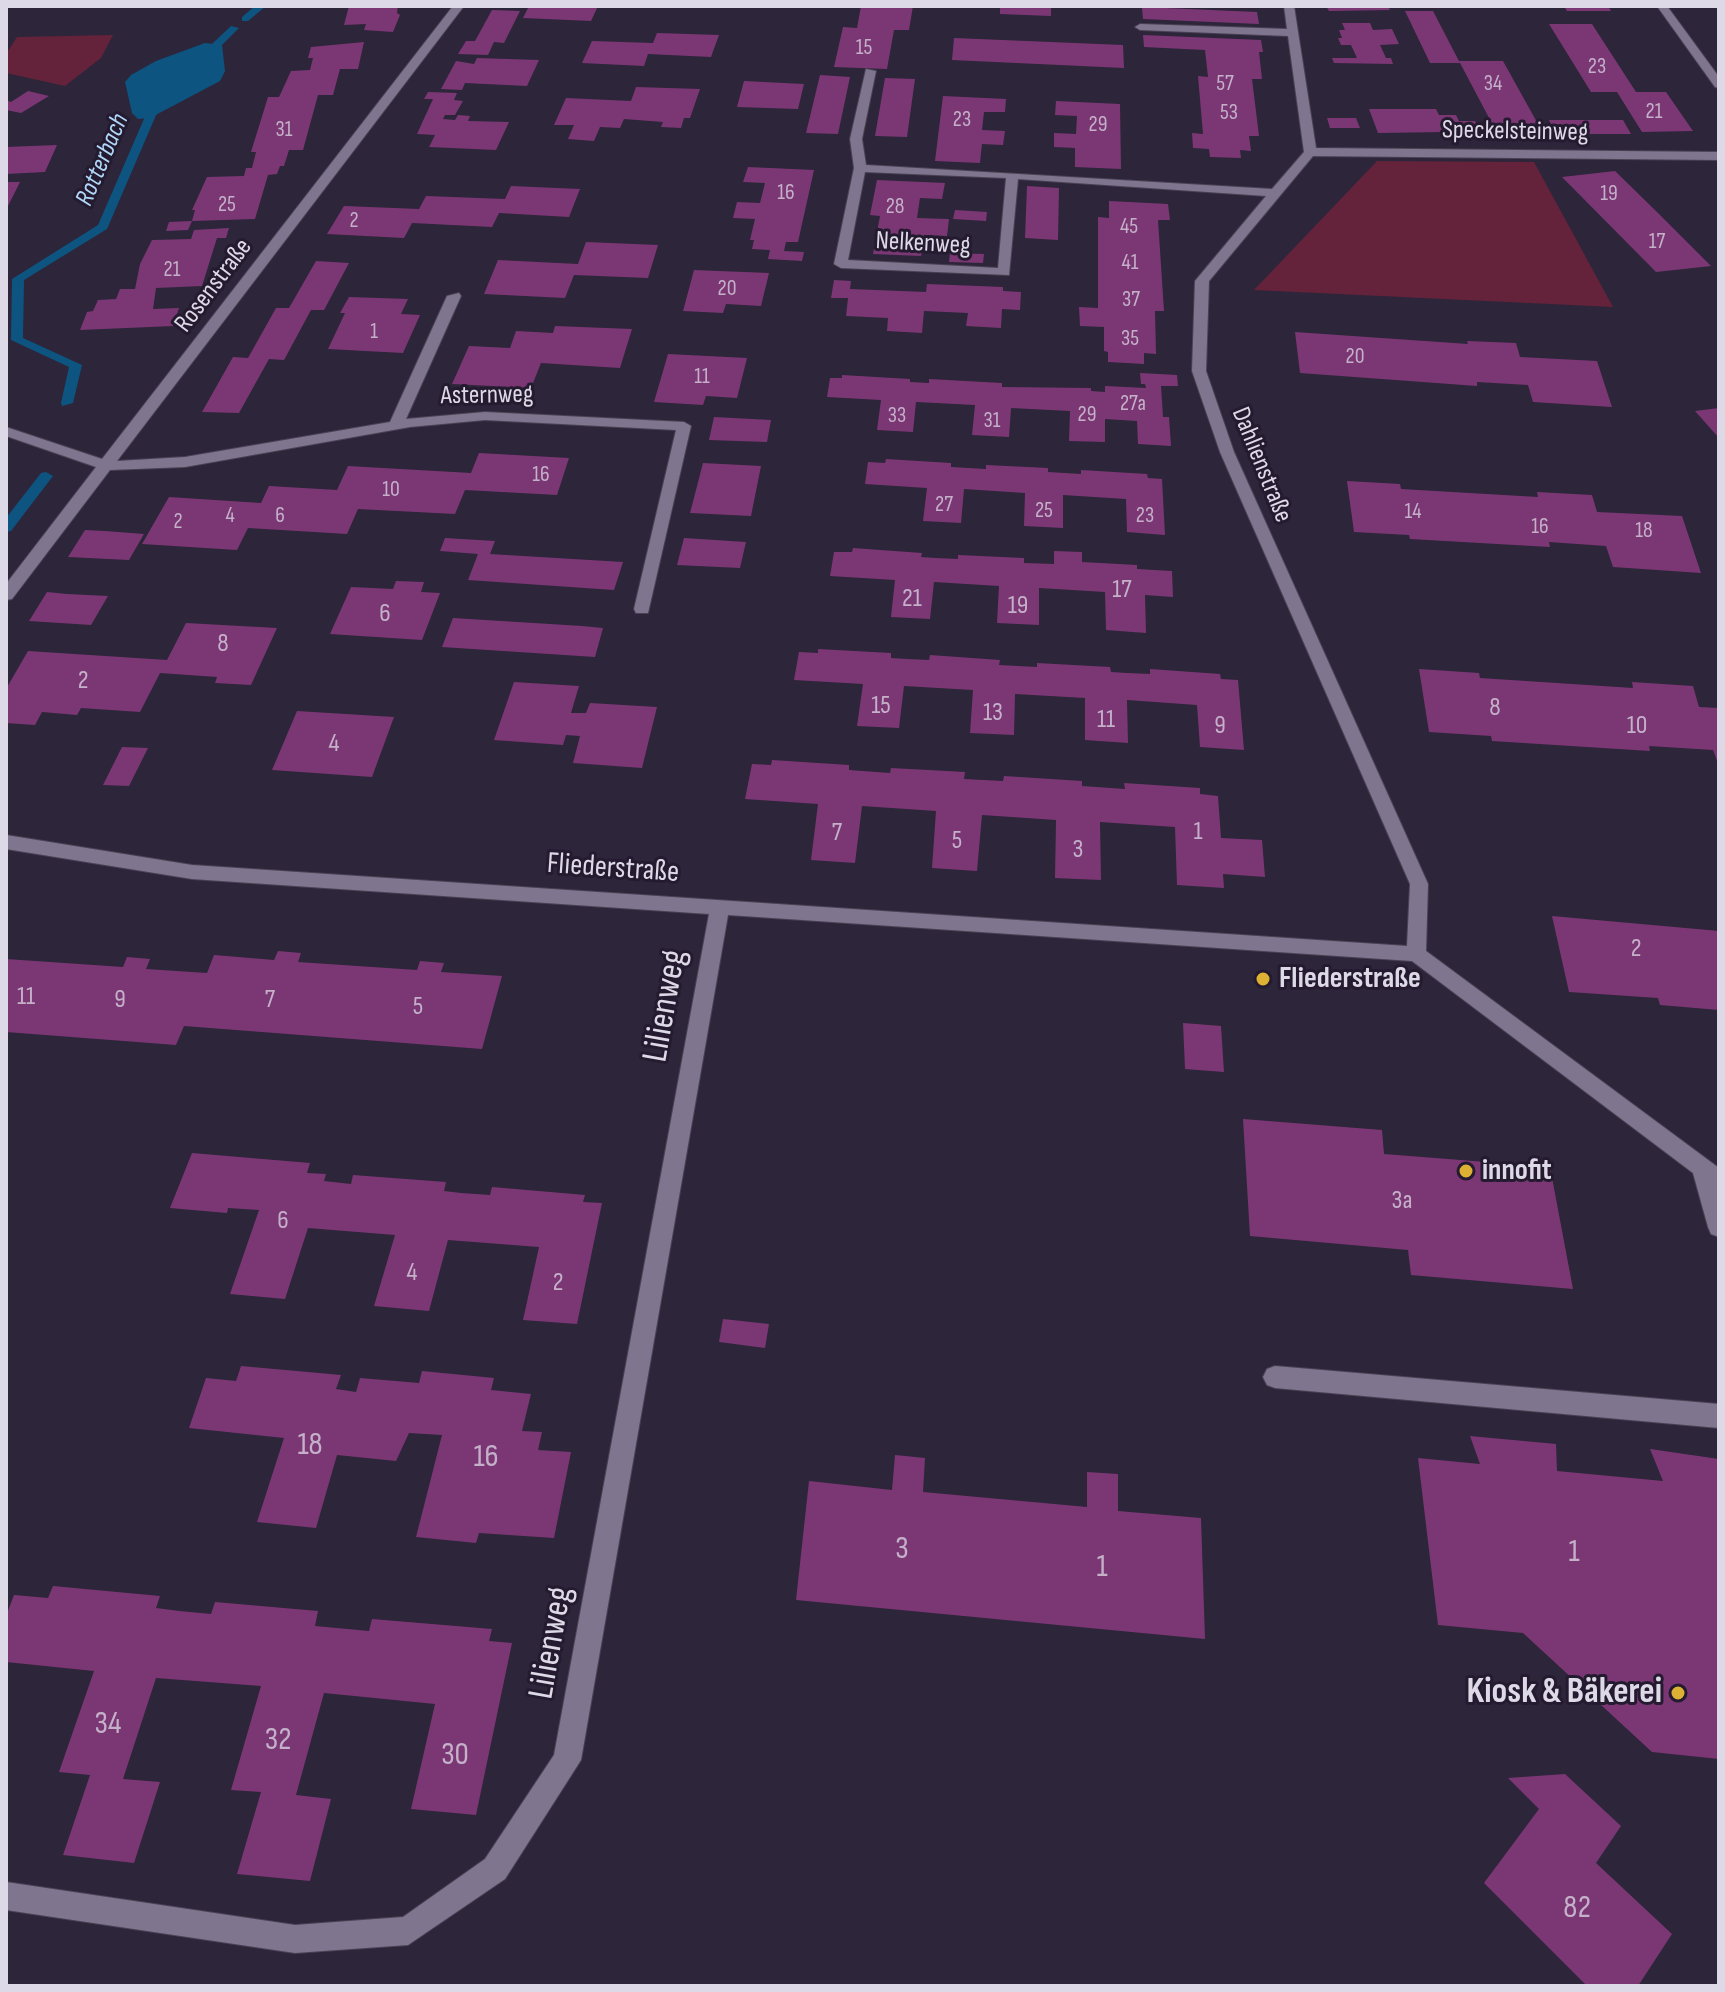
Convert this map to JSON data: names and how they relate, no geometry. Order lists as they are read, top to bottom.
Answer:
{
  "streets": {
    "street": [
      "Speckelsteinweg",
      "Nelkenweg",
      "Rosenstraße",
      "Asternweg",
      "Dahlienstraße",
      "Fliederstraße",
      "Lilienweg"
    ]
  },
  "crossings": [
    ["Speckelsteinweg", "Dahlienstraße"],
    ["Rosenstraße", "Asternweg"],
    ["Dahlienstraße", "Fliederstraße"],
    ["Fliederstraße", "Lilienweg"]
  ],
  "water": ["Rotterbach"],
  "places": ["Fliederstraße", "innofit", "Kiosk & Bäkerei"],
  "house_numbers": [
    "15",
    "23",
    "57",
    "34",
    "21",
    "53",
    "23",
    "29",
    "31",
    "16",
    "19",
    "25",
    "28",
    "2",
    "45",
    "17",
    "41",
    "21",
    "20",
    "37",
    "1",
    "35",
    "20",
    "11",
    "27a",
    "29",
    "33",
    "31",
    "16",
    "10",
    "27",
    "25",
    "14",
    "4",
    "6",
    "23",
    "2",
    "16",
    "18",
    "17",
    "21",
    "19",
    "6",
    "8",
    "2",
    "15",
    "8",
    "13",
    "11",
    "9",
    "10",
    "4",
    "1",
    "7",
    "5",
    "3",
    "2",
    "11",
    "9",
    "7",
    "5",
    "3a",
    "6",
    "4",
    "2",
    "18",
    "16",
    "3",
    "1",
    "1",
    "34",
    "32",
    "30",
    "82"
  ]
}
